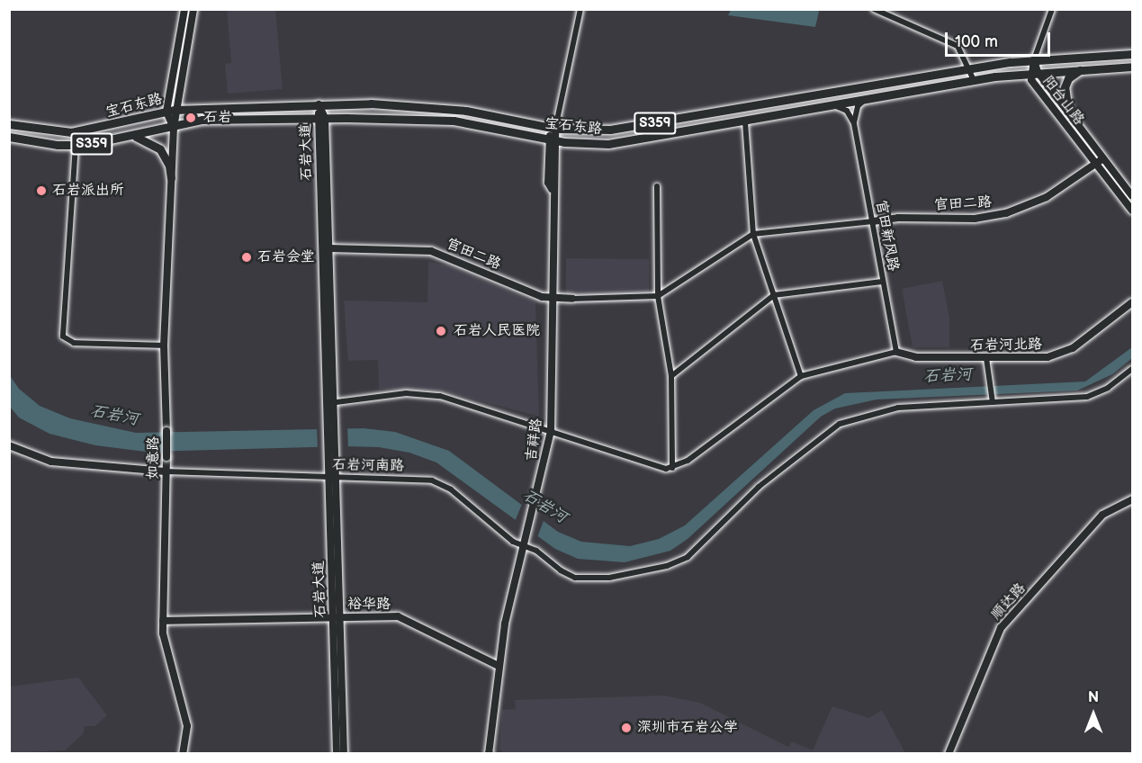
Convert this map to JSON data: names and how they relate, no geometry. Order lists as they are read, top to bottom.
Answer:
{
  "streets": {
    "main road": ["宝石东路", "S359"],
    "street": [
      "阳台山路",
      "石岩大道",
      "官田二路",
      "官田新风路",
      "石岩河北路",
      "吉祥路",
      "如意路",
      "石岩河南路",
      "顺达路",
      "裕华路"
    ]
  },
  "crossings": [
    ["阳台山路", "宝石东路"],
    ["阳台山路", "官田二路"],
    ["宝石东路", "石岩大道"],
    ["宝石东路", "吉祥路"],
    ["宝石东路", "如意路"],
    ["石岩大道", "官田二路"],
    ["石岩大道", "石岩河南路"],
    ["石岩大道", "裕华路"],
    ["官田二路", "官田新风路"],
    ["官田二路", "吉祥路"],
    ["官田新风路", "石岩河北路"],
    ["吉祥路", "石岩河南路"],
    ["吉祥路", "裕华路"],
    ["如意路", "石岩河南路"],
    ["如意路", "裕华路"]
  ],
  "water": ["石岩河"],
  "places": [
    "石岩",
    "石岩派出所",
    "石岩会堂",
    "石岩人民医院",
    "深圳市石岩公学"
  ],
  "scale_bar": "100 m",
  "north": "top"
}
